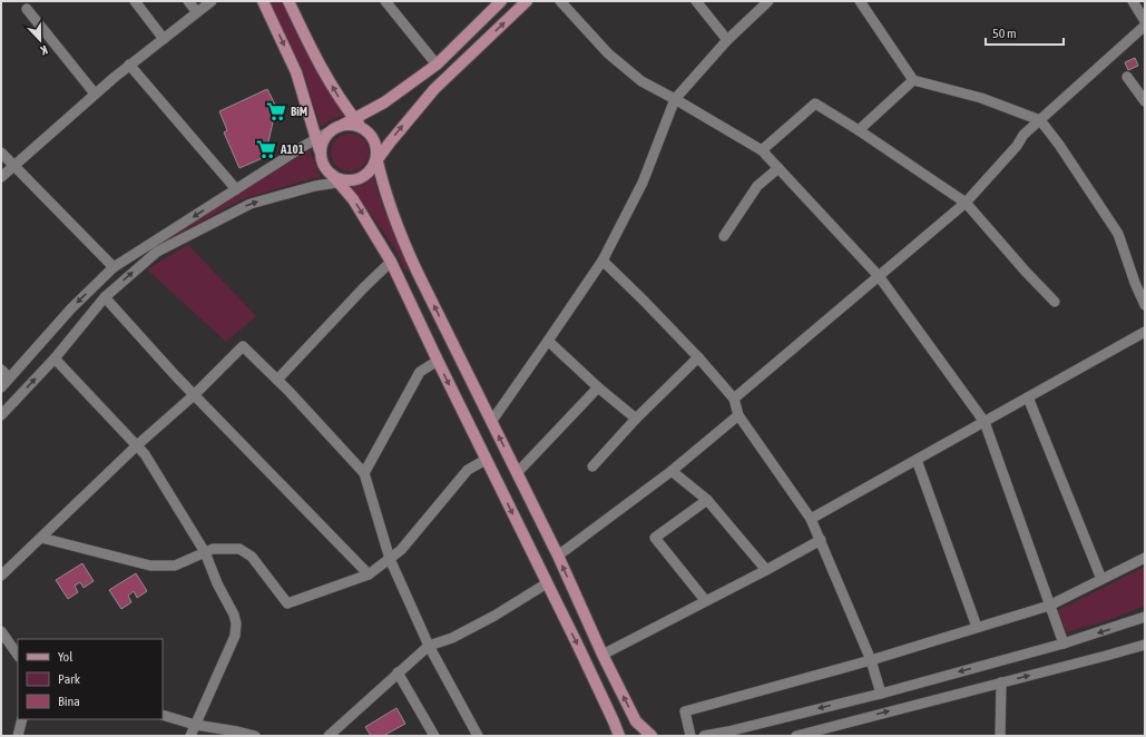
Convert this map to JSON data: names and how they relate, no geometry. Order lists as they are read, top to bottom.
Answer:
{
  "places": {
    "supermarket": ["BiM", "A101"]
  },
  "legend": ["Yol", "Park", "Bina"],
  "scale_bar": "50 m",
  "north": "bottom"
}
